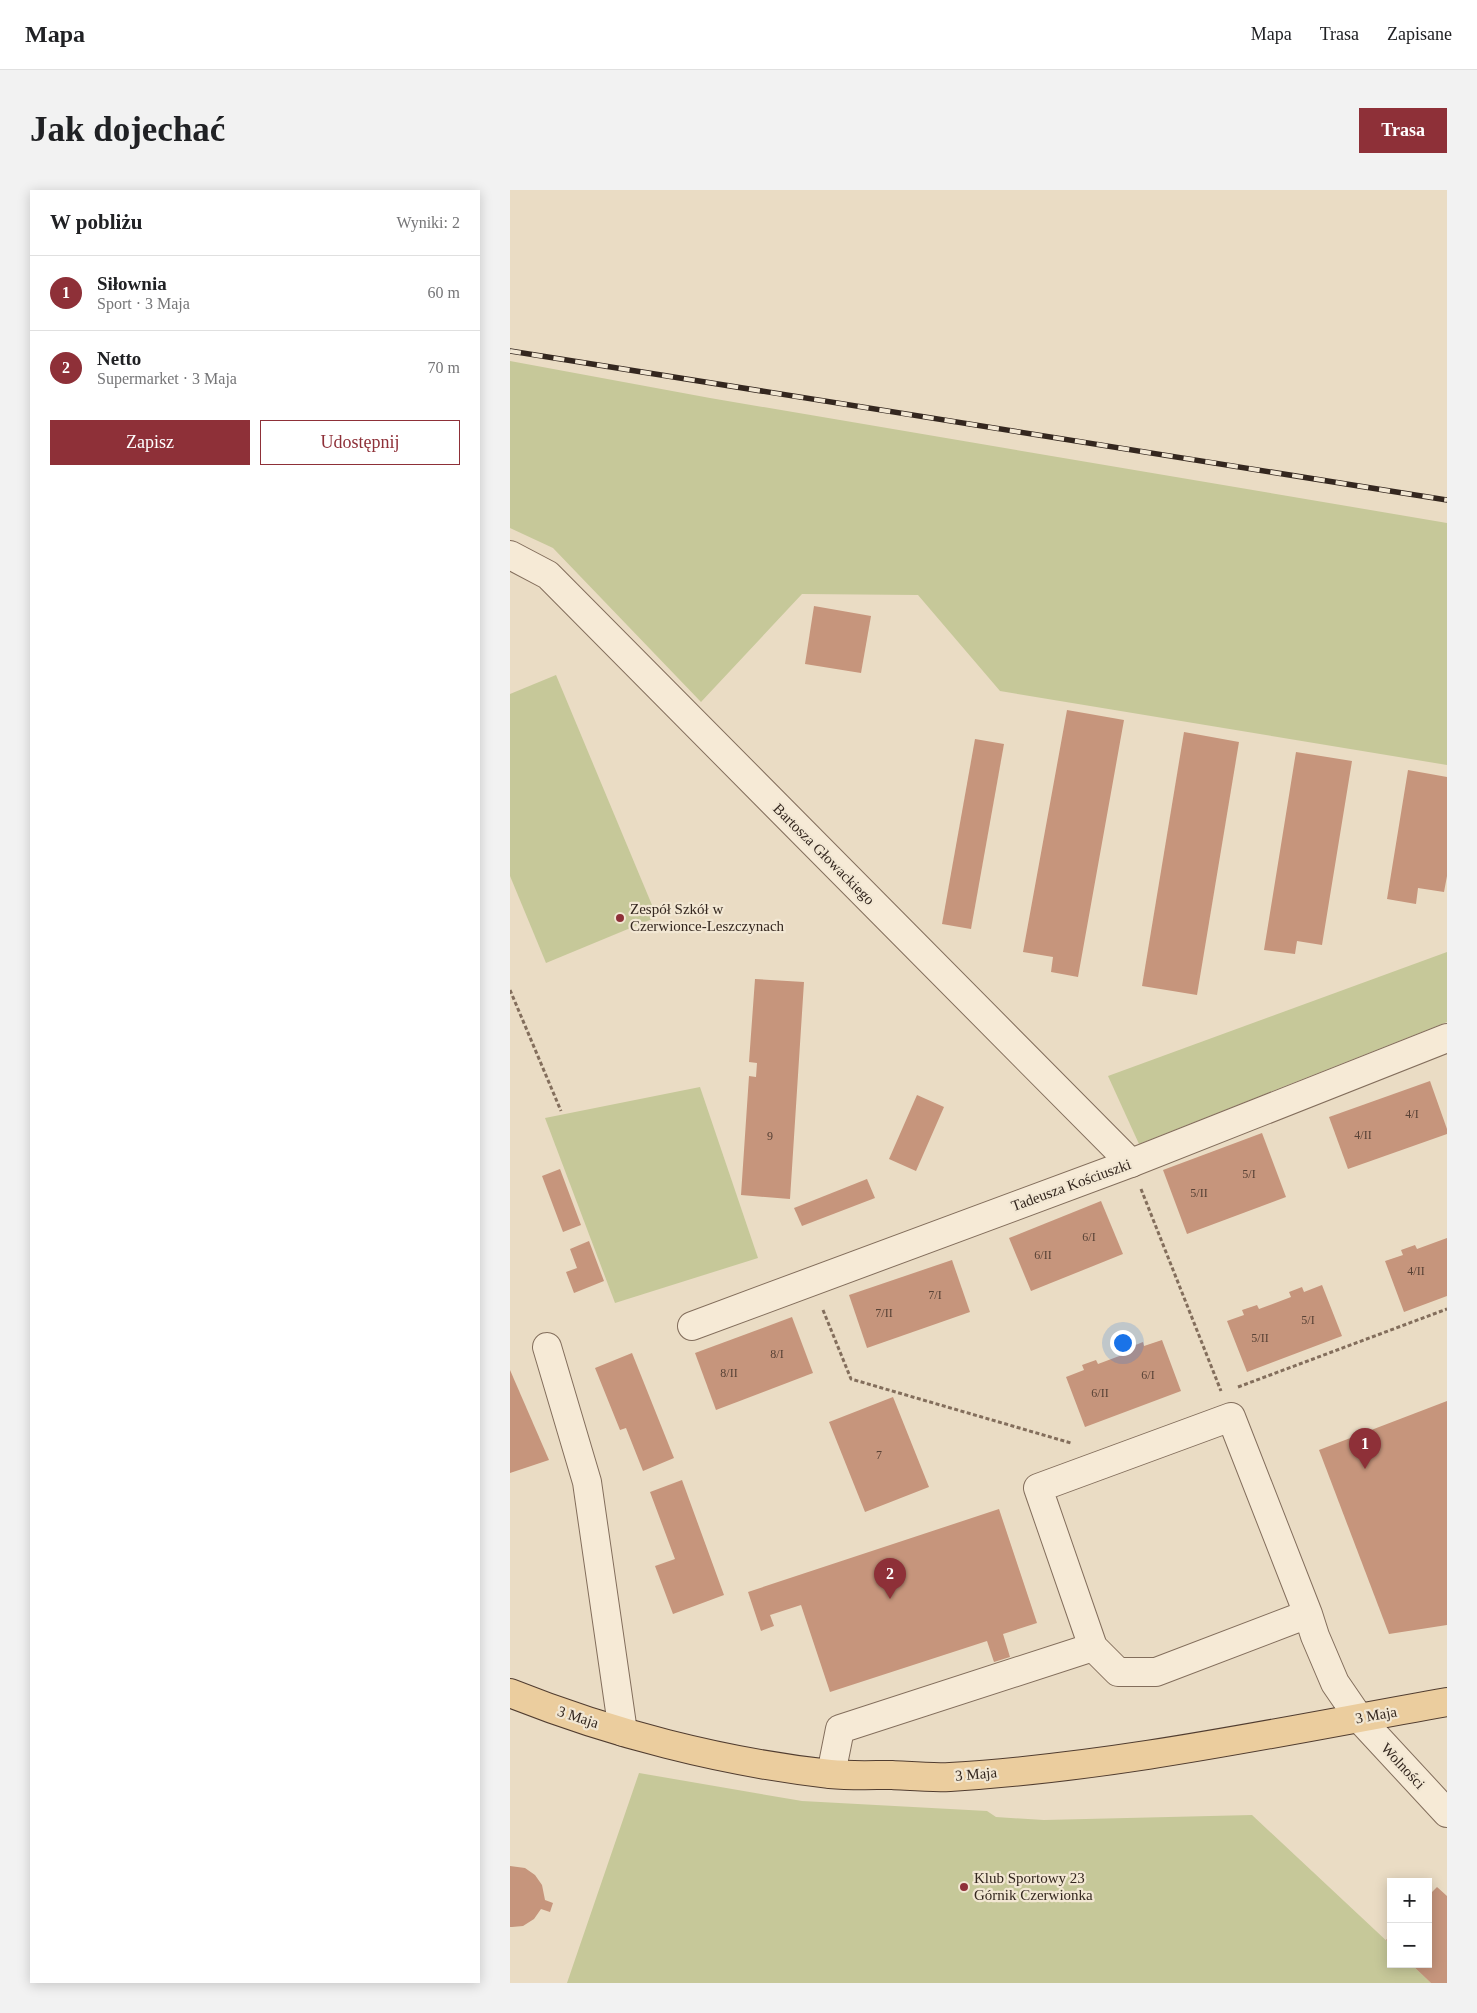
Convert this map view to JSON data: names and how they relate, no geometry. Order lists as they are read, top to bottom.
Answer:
{
  "streets": {
    "main road": ["3 Maja"],
    "street": ["Bartosza Głowackiego", "Tadeusza Kościuszki", "Wolności"]
  },
  "crossings": [
    ["Bartosza Głowackiego", "Tadeusza Kościuszki"],
    ["3 Maja", "Wolności"]
  ],
  "places": ["Zespół Szkół w Czerwionce-Leszczynach", "Klub Sportowy 23 Górnik Czerwionka"],
  "house_numbers": [
    "4/I",
    "4/II",
    "9",
    "5/I",
    "5/II",
    "6/I",
    "6/II",
    "4/II",
    "7/I",
    "7/II",
    "5/I",
    "5/II",
    "8/I",
    "8/II",
    "6/I",
    "6/II",
    "7"
  ],
  "page": {
    "header": "Mapa",
    "nav": ["Mapa", "Trasa", "Zapisane"],
    "buttons": [
      "Trasa",
      ["Zapisz", "Udostępnij"]
    ],
    "title": "Jak dojechać",
    "heading": ["W pobliżu", "Wyniki: 2"],
    "list": [
      {
        "mark": "1",
        "name": "Siłownia",
        "note": "Sport · 3 Maja",
        "value": "60 m"
      },
      {
        "mark": "2",
        "name": "Netto",
        "note": "Supermarket · 3 Maja",
        "value": "70 m"
      }
    ],
    "pins": ["1", "2"],
    "map_buttons": ["+", "−"]
  }
}
